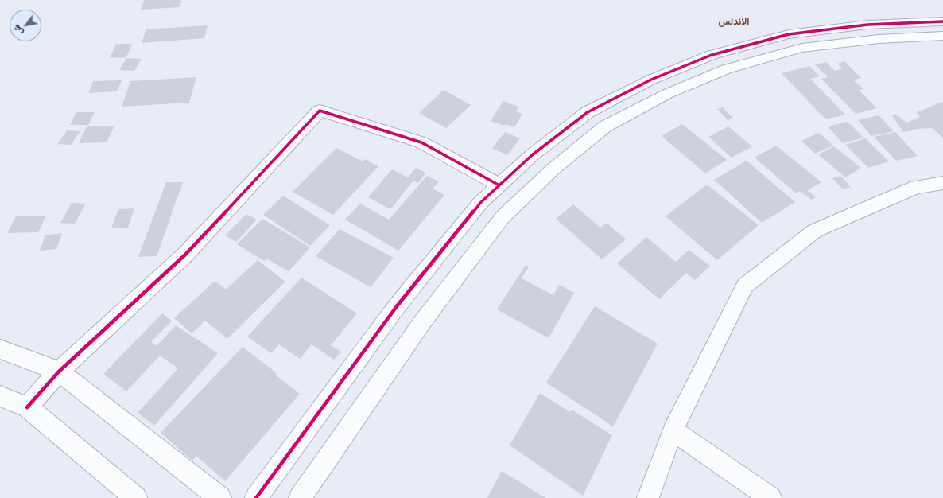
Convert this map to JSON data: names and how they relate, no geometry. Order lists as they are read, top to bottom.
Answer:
{
  "districts": ["الاندلس"],
  "north": "bottom left"
}
